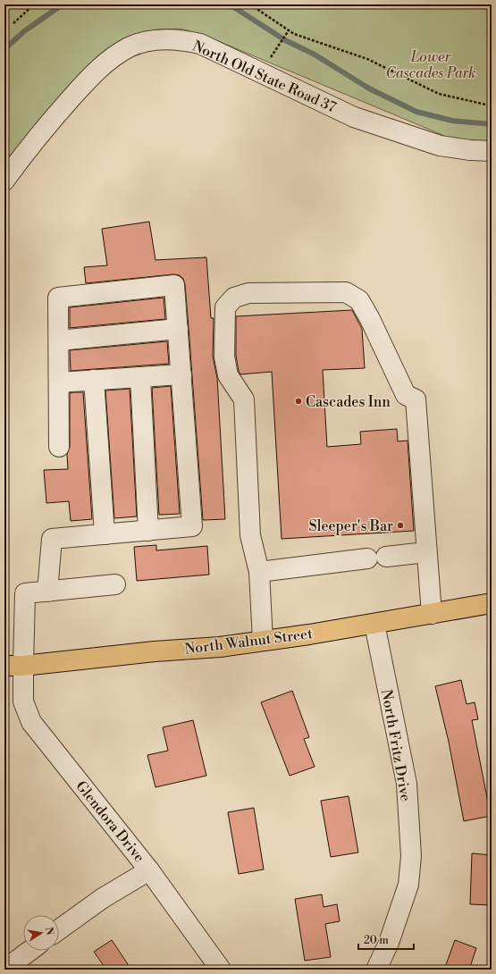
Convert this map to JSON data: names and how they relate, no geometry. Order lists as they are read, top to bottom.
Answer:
{
  "streets": {
    "main road": ["North Walnut Street"],
    "street": ["North Old State Road 37", "North Fritz Drive", "Glendora Drive"]
  },
  "crossings": [
    ["North Walnut Street", "North Fritz Drive"],
    ["North Walnut Street", "Glendora Drive"]
  ],
  "parks": ["Lower Cascades Park"],
  "places": ["Cascades Inn", "Sleeper's Bar"],
  "scale_bar": "20 m",
  "north": "right"
}
